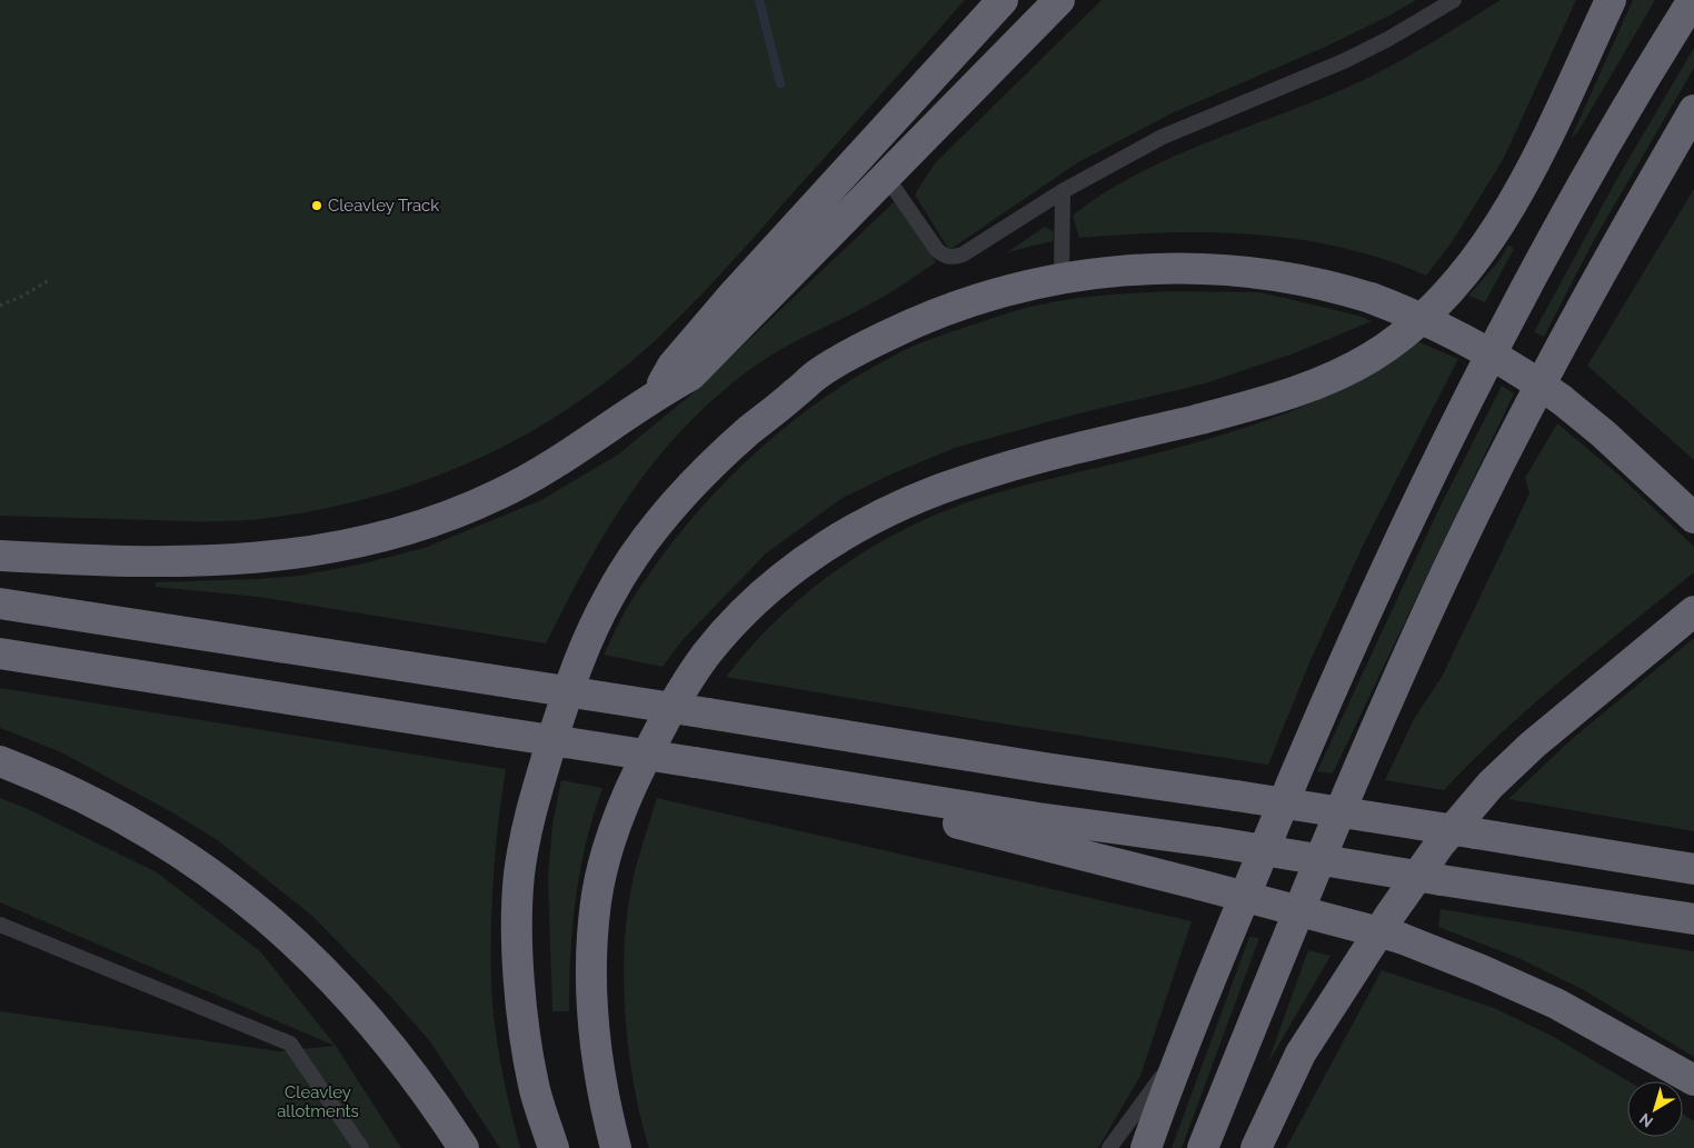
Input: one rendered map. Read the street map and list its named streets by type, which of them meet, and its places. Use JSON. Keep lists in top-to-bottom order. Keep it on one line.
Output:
{"parks":["Cleavley allotments"],"places":["Cleavley Track"],"north":"bottom left"}
